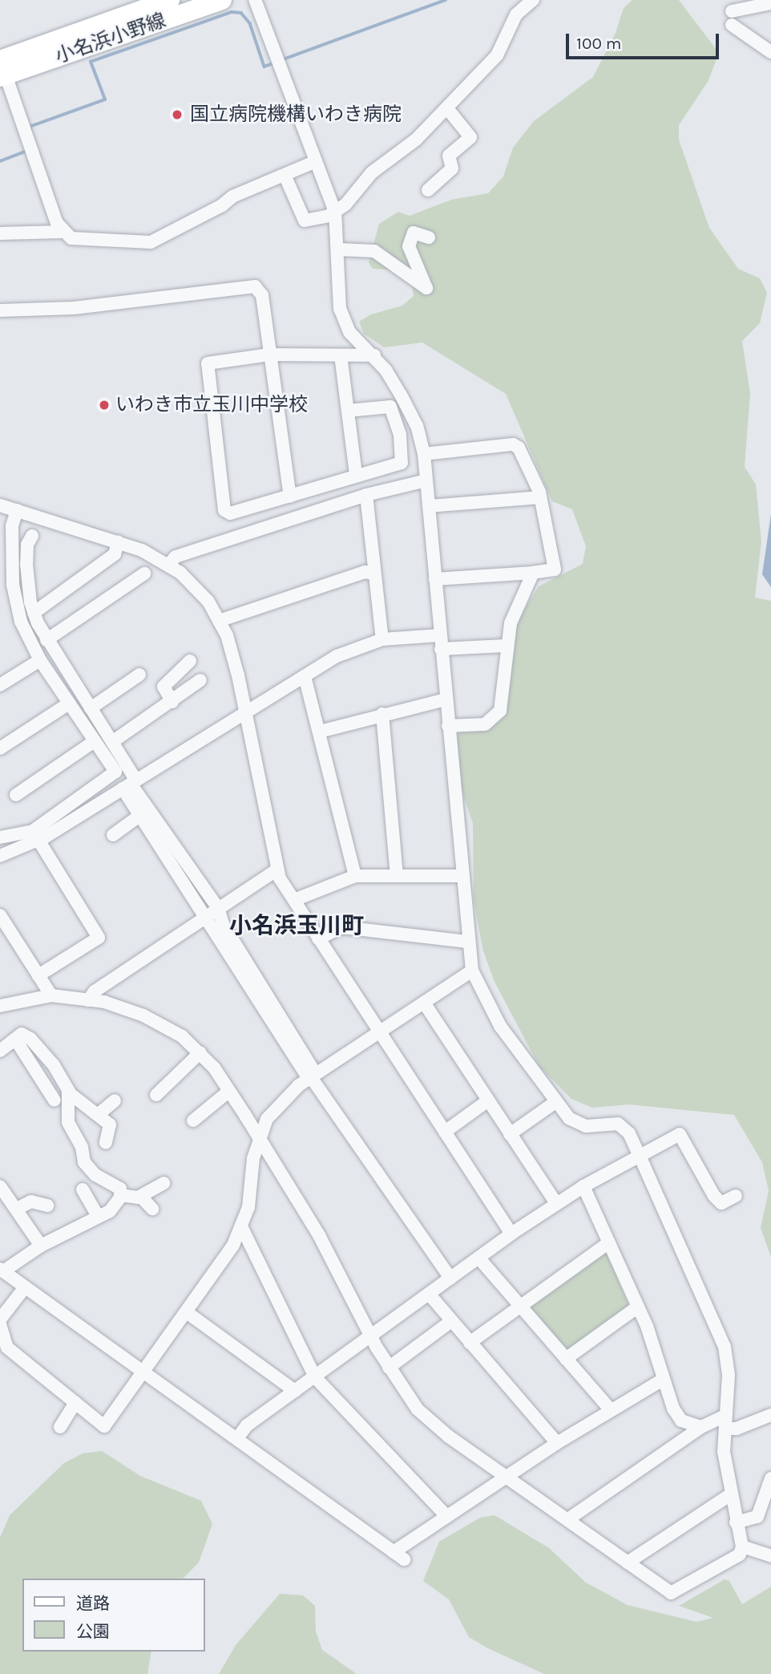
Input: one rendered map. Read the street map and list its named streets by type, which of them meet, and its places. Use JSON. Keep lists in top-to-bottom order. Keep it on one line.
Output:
{"streets":{"main road":["小名浜小野線"]},"districts":["小名浜玉川町"],"places":["国立病院機構いわき病院","いわき市立玉川中学校"],"legend":["道路","公園"],"scale_bar":"100 m"}
